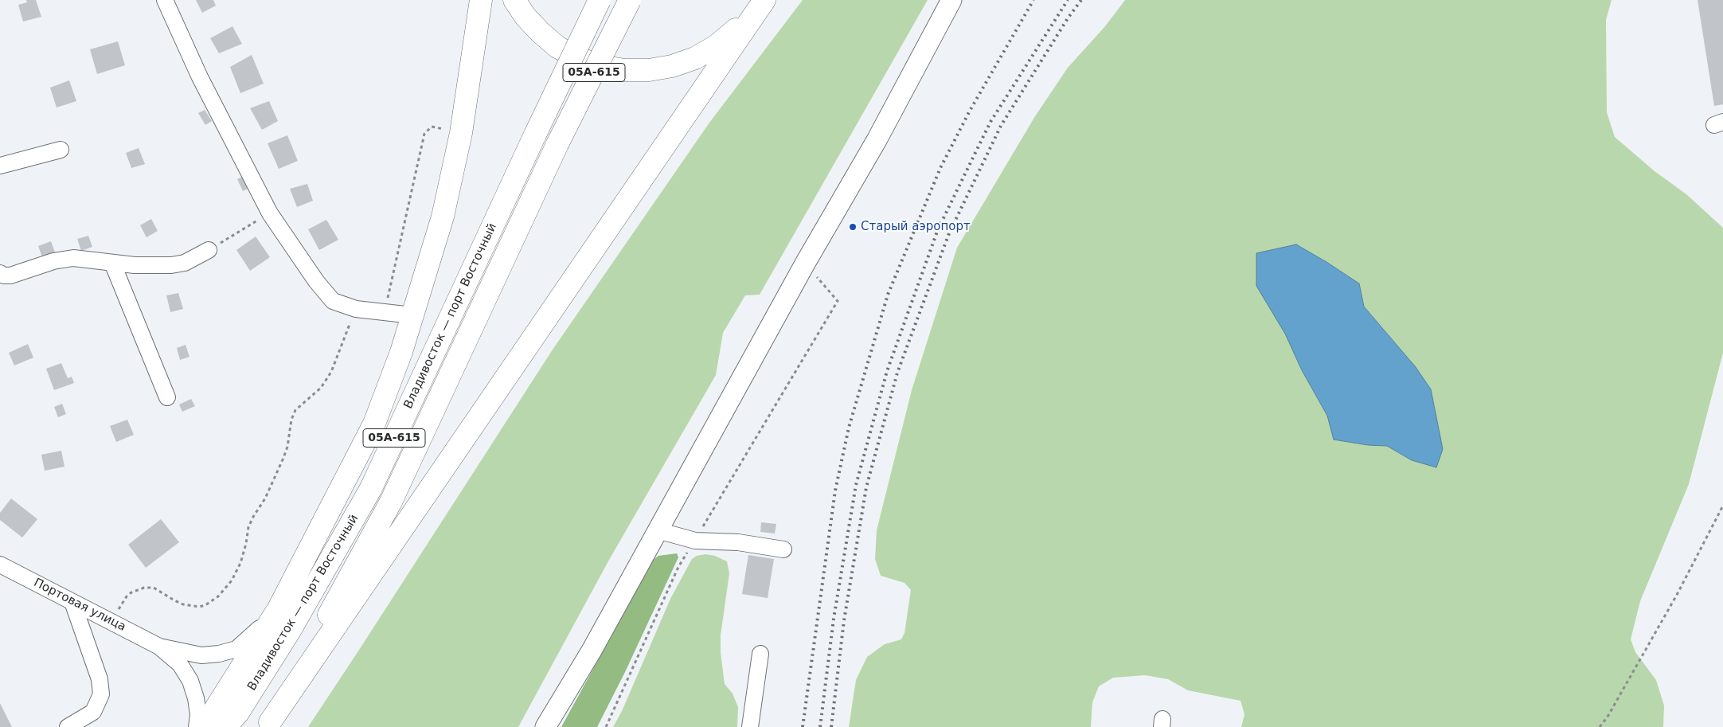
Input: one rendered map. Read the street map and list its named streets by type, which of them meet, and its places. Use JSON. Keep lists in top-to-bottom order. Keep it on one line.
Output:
{"streets":{"highway":["05А-615","Владивосток — порт Восточный"],"street":["Портовая улица"]},"places":["Старый аэропорт"]}
